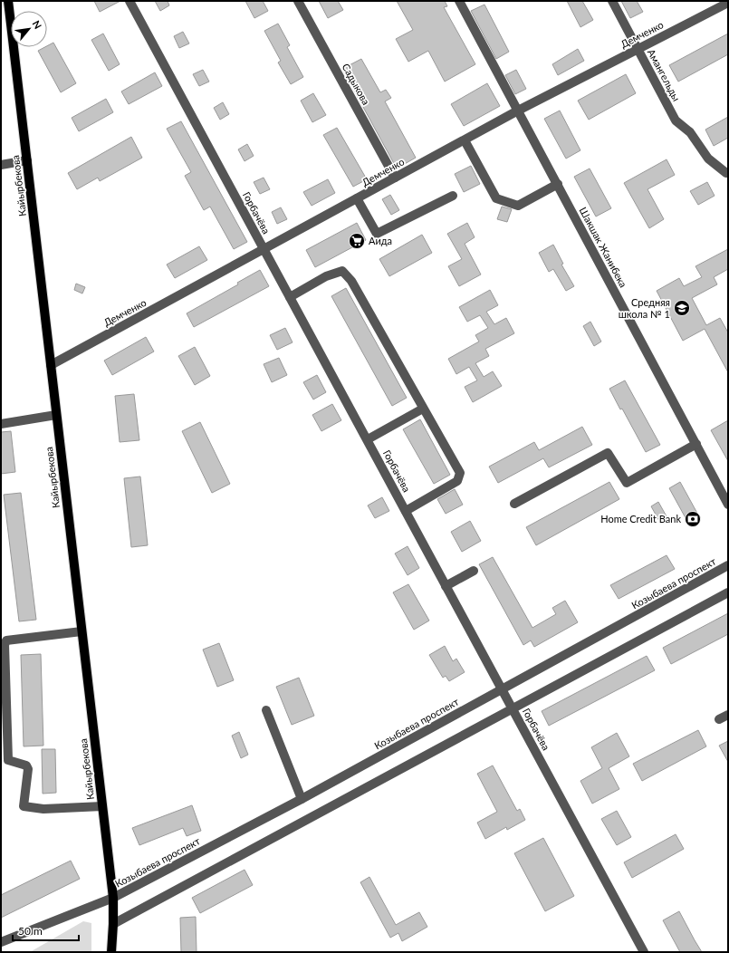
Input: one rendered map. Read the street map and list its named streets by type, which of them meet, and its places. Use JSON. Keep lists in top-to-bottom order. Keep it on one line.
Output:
{"streets":{"main road":["Кайырбекова"],"street":["Демченко","Амангельды","Садыкова","Горбачёва","Шакшак Жанибека","Козыбаева проспект"]},"crossings":[["Демченко","Амангельды"],["Демченко","Садыкова"],["Демченко","Кайырбекова"],["Демченко","Горбачёва"],["Демченко","Шакшак Жанибека"],["Кайырбекова","Козыбаева проспект"],["Горбачёва","Козыбаева проспект"]],"places":{"supermarket":["Аида"],"school or university":["Средняя школа № 1"],"bank":["Home Credit Bank"]},"scale_bar":"50 m","north":"top right"}
